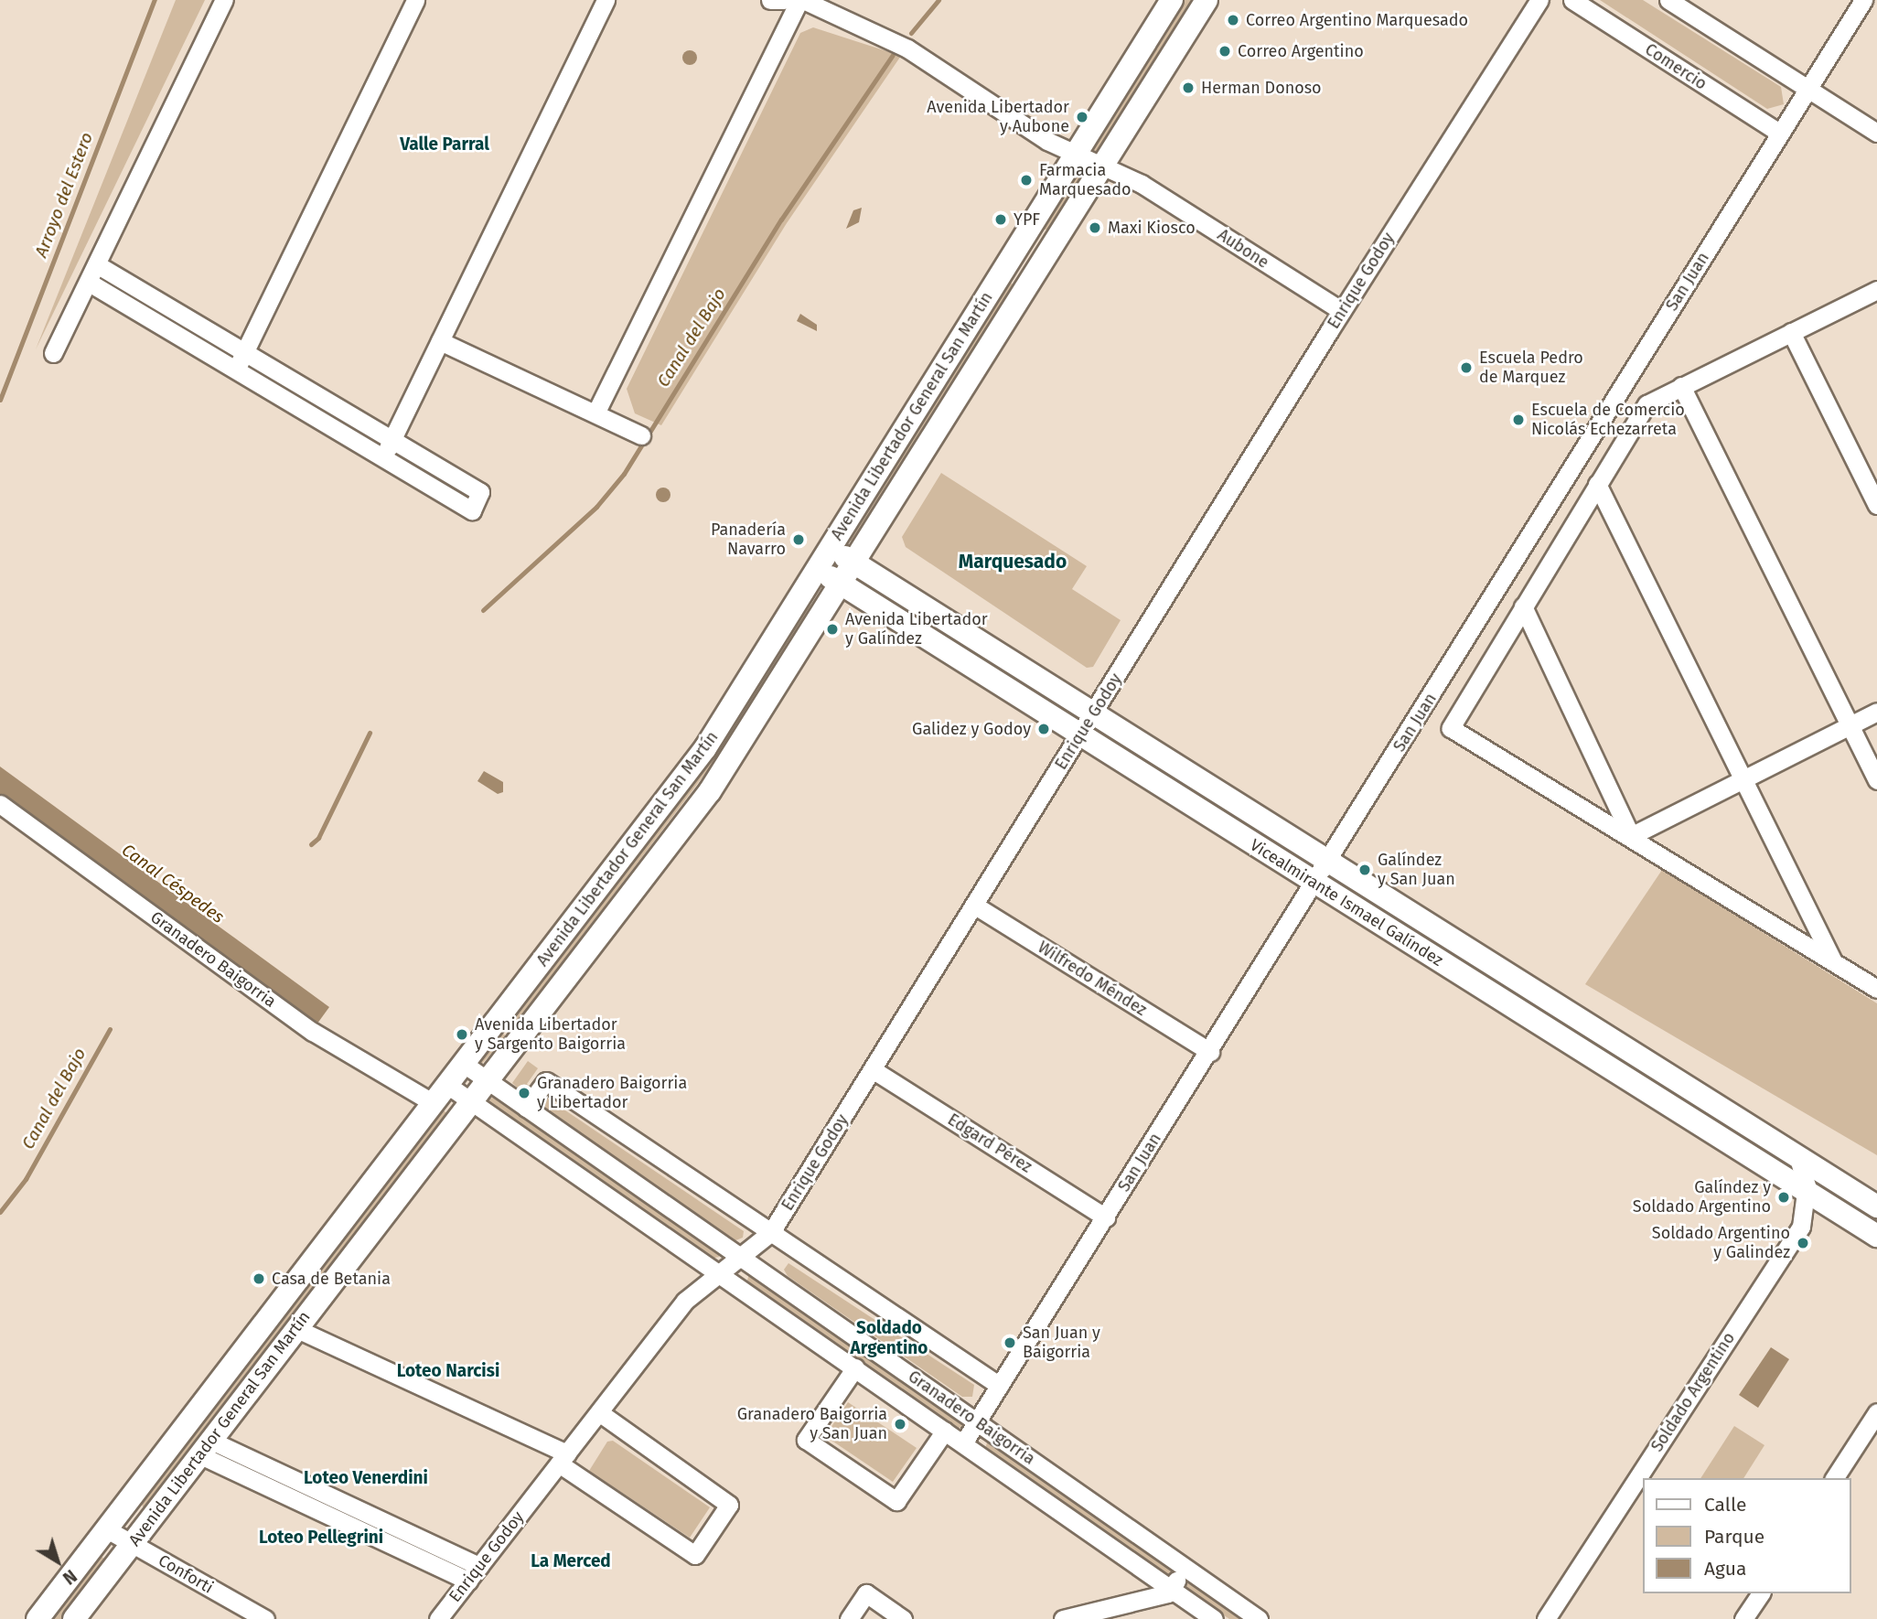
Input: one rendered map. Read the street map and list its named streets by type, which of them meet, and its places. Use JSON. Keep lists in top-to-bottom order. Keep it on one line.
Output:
{"streets":{"main road":["Avenida Libertador General San Martín","Vicealmirante Ismael Galíndez"],"street":["Comercio","Aubone","Enrique Godoy","San Juan","Granadero Baigorria","Wilfredo Méndez","Edgard Pérez","Soldado Argentino","Conforti"]},"crossings":[["Comercio","San Juan"],["Aubone","Enrique Godoy"],["Aubone","Avenida Libertador General San Martín"],["Enrique Godoy","Vicealmirante Ismael Galíndez"],["Enrique Godoy","Granadero Baigorria"],["Enrique Godoy","Wilfredo Méndez"],["Enrique Godoy","Edgard Pérez"],["San Juan","Vicealmirante Ismael Galíndez"],["San Juan","Granadero Baigorria"],["San Juan","Wilfredo Méndez"],["San Juan","Edgard Pérez"],["Avenida Libertador General San Martín","Vicealmirante Ismael Galíndez"],["Avenida Libertador General San Martín","Granadero Baigorria"],["Avenida Libertador General San Martín","Conforti"],["Vicealmirante Ismael Galíndez","Soldado Argentino"]],"districts":["Valle Parral","Marquesado","Soldado Argentino","Loteo Narcisi","Loteo Venerdini","Loteo Pellegrini","La Merced"],"water":["Arroyo del Estero","Canal del Bajo","Canal Céspedes"],"places":["Correo Argentino Marquesado","Correo Argentino","Herman Donoso","Avenida Libertador y Aubone","Farmacia Marquesado","YPF","Maxi Kiosco","Escuela Pedro de Marquez","Escuela de Comercio Nicolás Echezarreta","Panadería Navarro","Avenida Libertador y Galíndez","Galidez y Godoy","Galíndez y San Juan","Avenida Libertador y Sargento Baigorria","Granadero Baigorria y Libertador","Galíndez y Soldado Argentino","Soldado Argentino y Galindez","Casa de Betania","San Juan y Baigorria","Granadero Baigorria y San Juan"],"legend":["Calle","Parque","Agua"],"north":"bottom right"}
